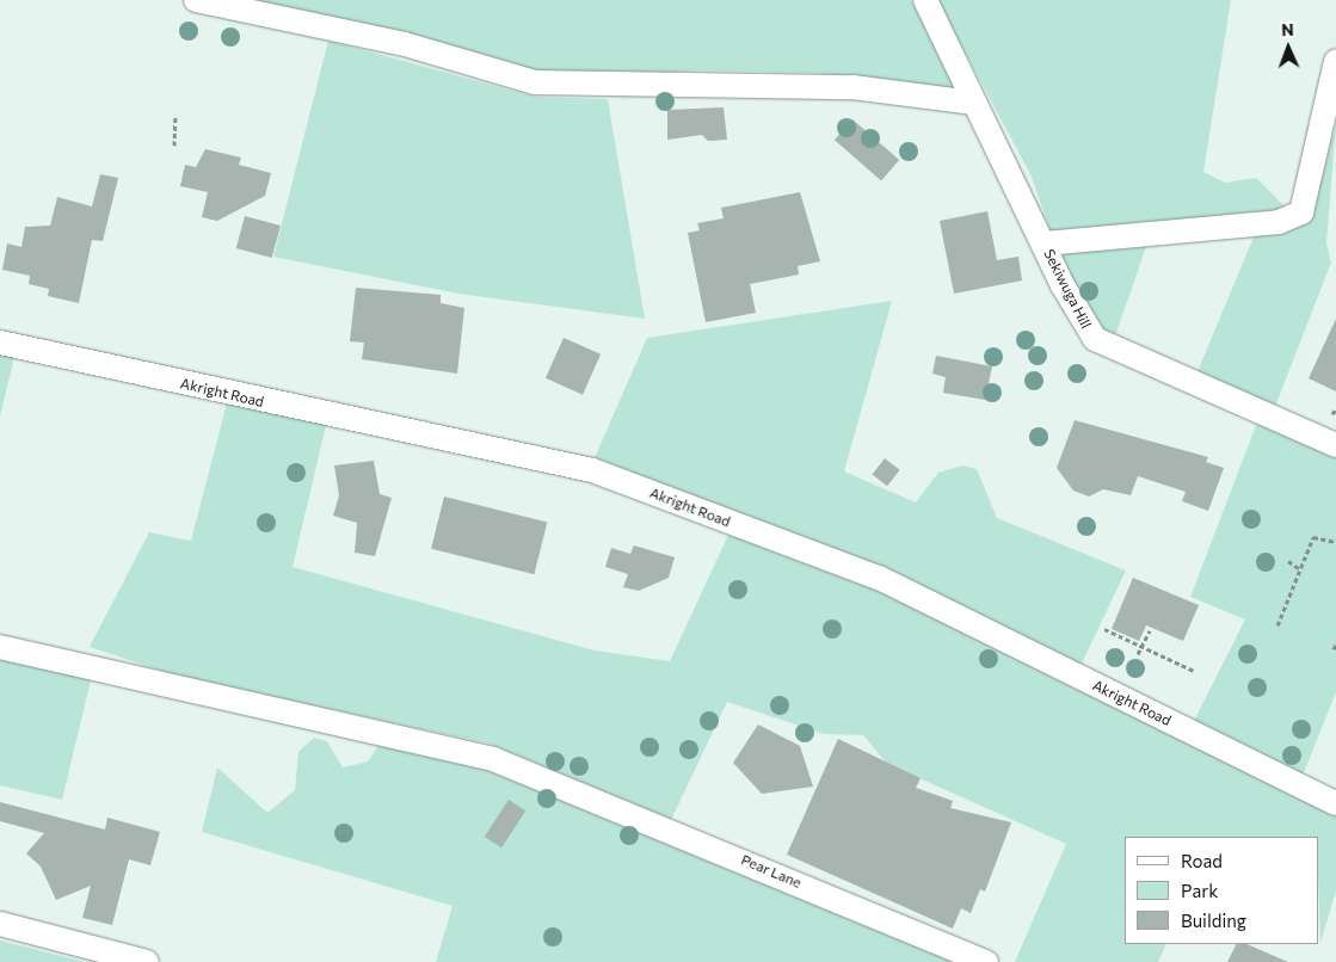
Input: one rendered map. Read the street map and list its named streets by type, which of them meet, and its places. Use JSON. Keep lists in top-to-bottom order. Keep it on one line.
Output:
{"streets":{"street":["Sekiwuga Hill","Akright Road","Pear Lane"]},"legend":["Road","Park","Building"],"north":"top"}
